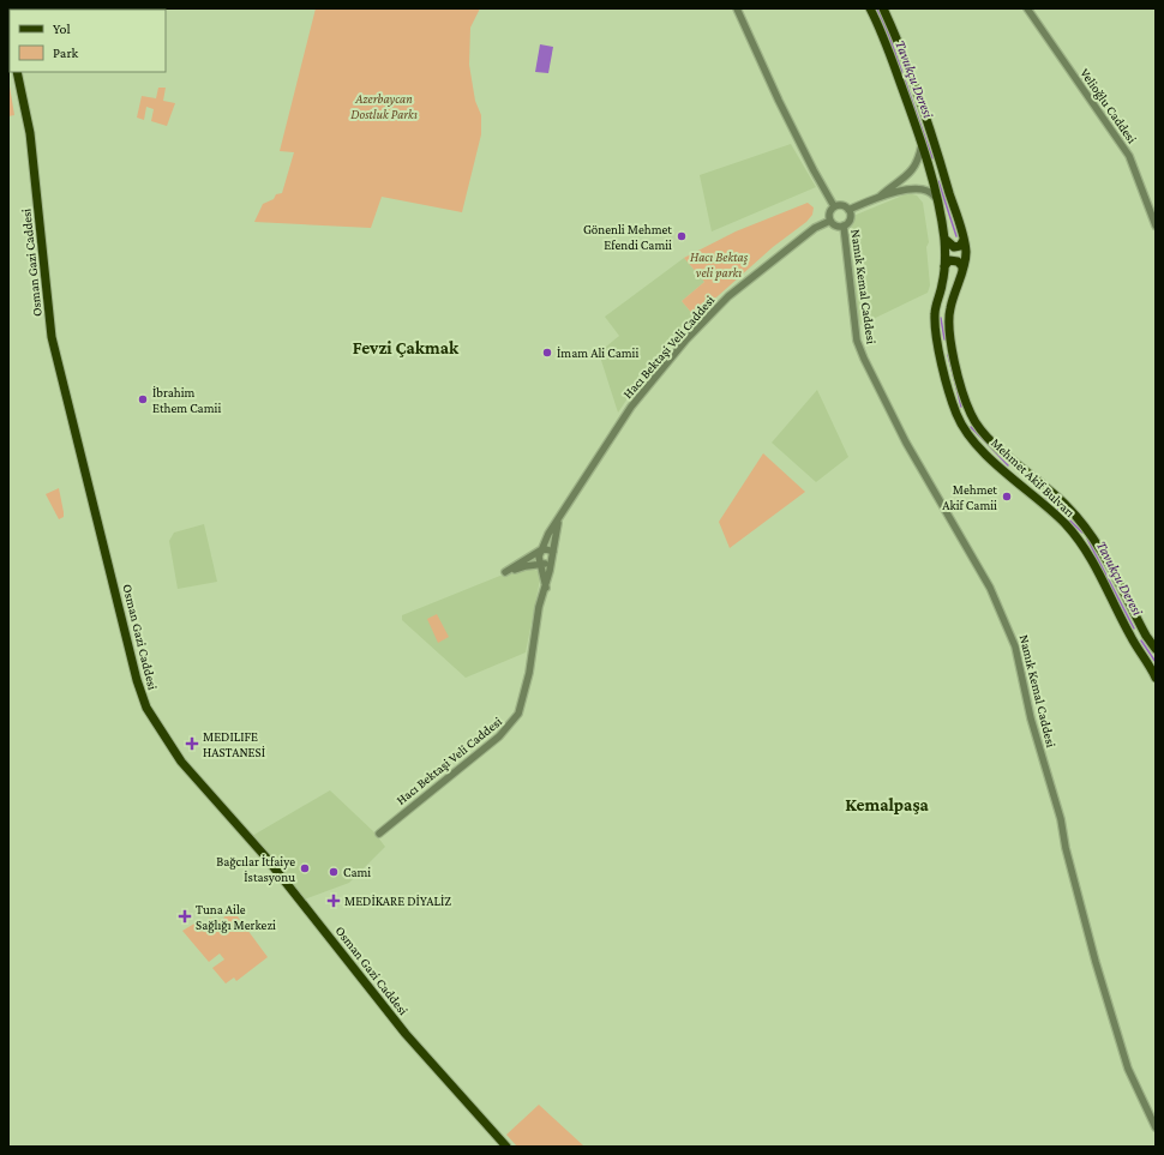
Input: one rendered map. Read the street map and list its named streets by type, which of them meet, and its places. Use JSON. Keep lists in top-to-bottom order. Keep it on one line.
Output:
{"streets":{"main road":["Osman Gazi Caddesi","Mehmet Akif Bulvarı"],"street":["Velioğlu Caddesi","Namık Kemal Caddesi","Hacı Bektaşi Veli Caddesi"]},"crossings":[["Namık Kemal Caddesi","Hacı Bektaşi Veli Caddesi"]],"districts":["Fevzi Çakmak","Kemalpaşa"],"water":["Tavukçu Deresi"],"parks":["Azerbaycan Dostluk Parkı","Hacı Bektaş veli parkı"],"places":{"other":["Gönenli Mehmet Efendi Camii","İmam Ali Camii","İbrahim Ethem Camii","Mehmet Akif Camii","Bağcılar İtfaiye İstasyonu","Cami"],"health":["MEDILIFE HASTANESİ","MEDİKARE DİYALİZ","Tuna Aile Sağlığı Merkezi"]},"legend":["Yol","Park"]}
